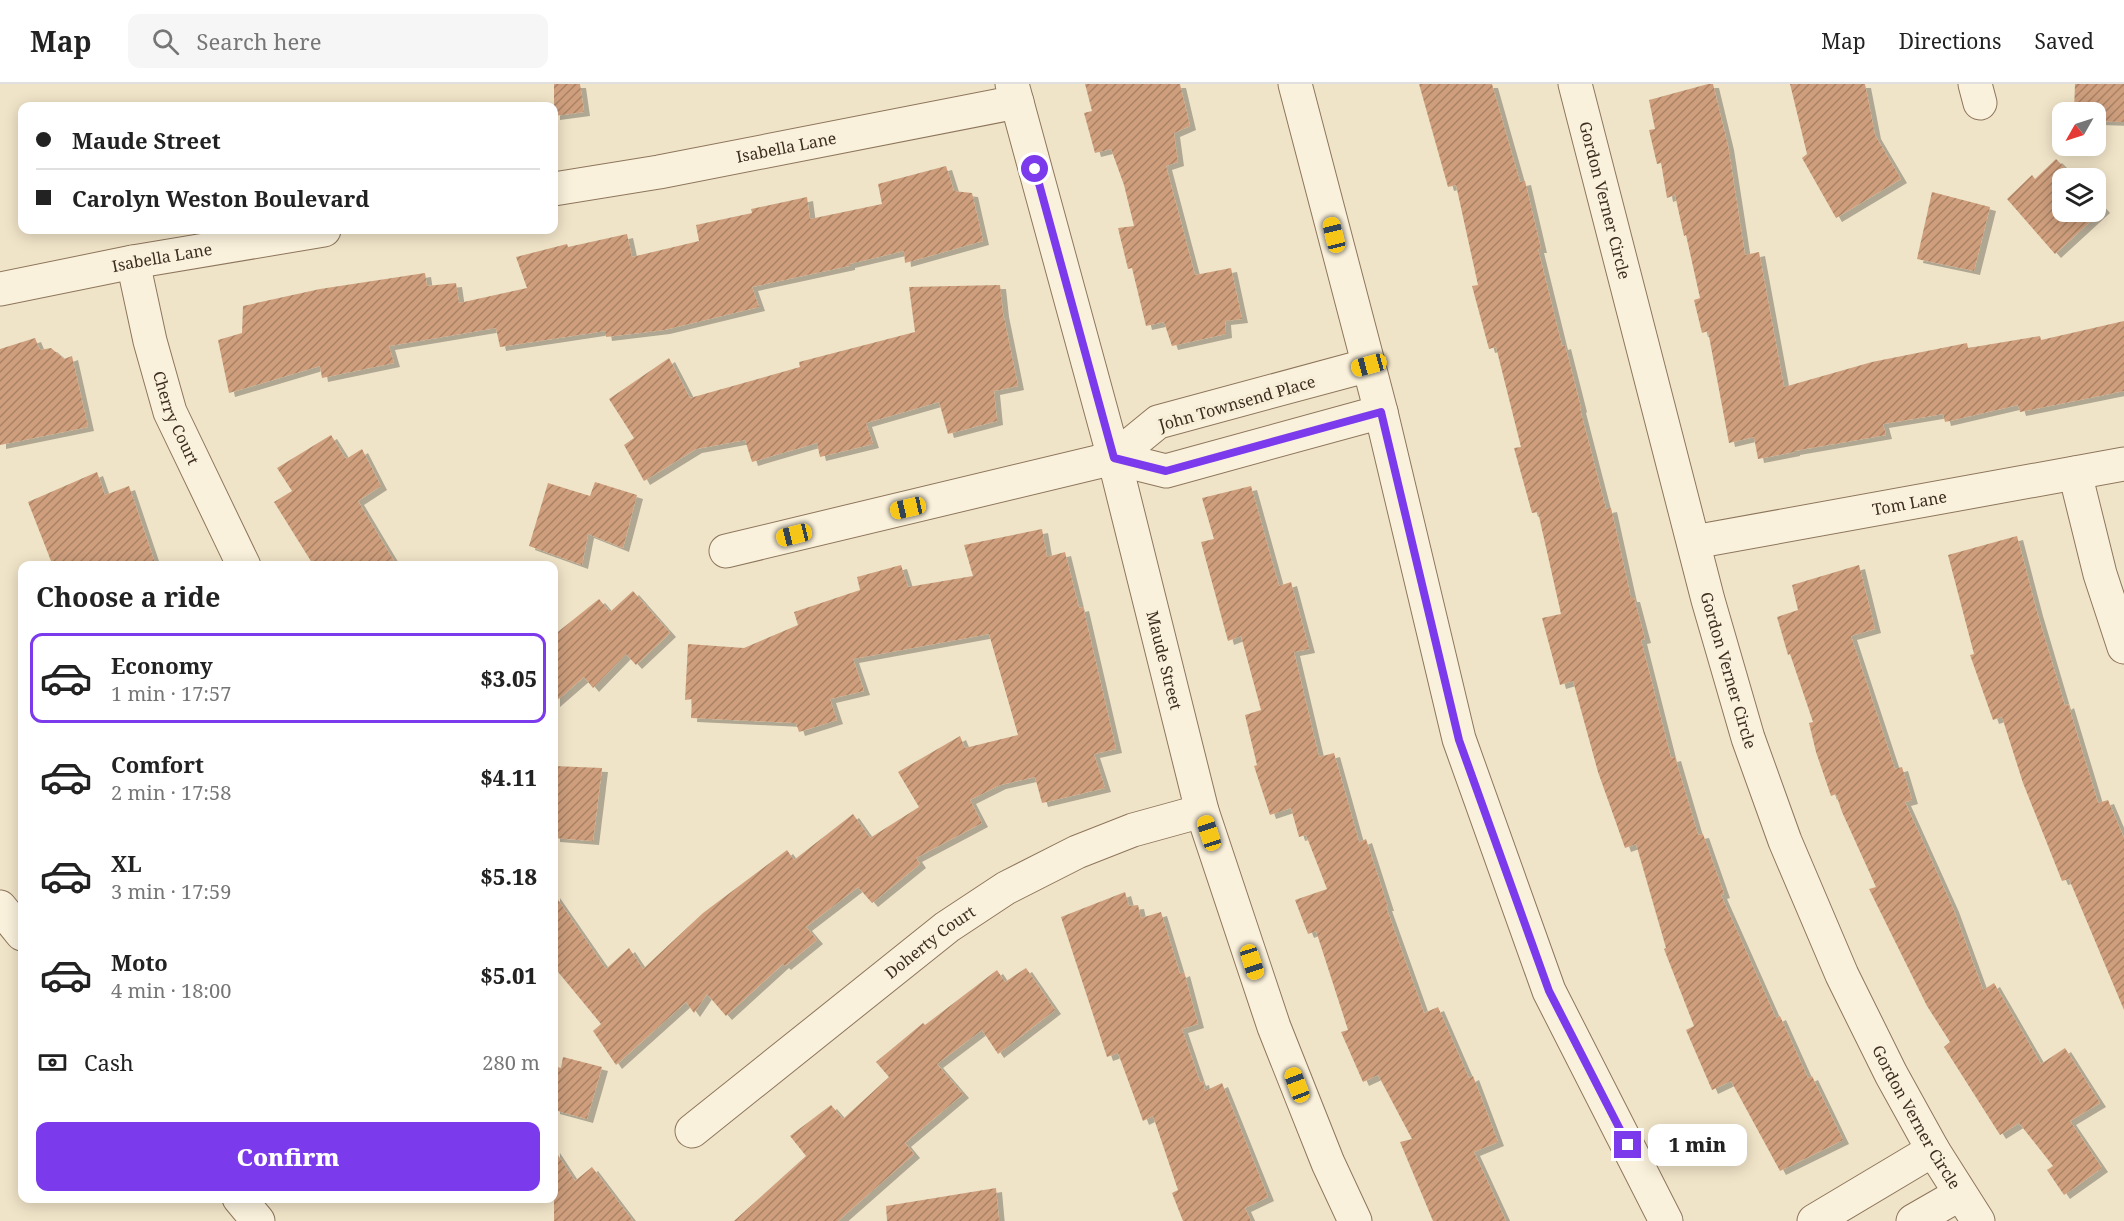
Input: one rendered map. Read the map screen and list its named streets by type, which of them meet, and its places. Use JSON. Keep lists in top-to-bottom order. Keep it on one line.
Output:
{"streets":{"street":["Isabella Lane","Gordon Verner Circle","John Townsend Place","Cherry Court","Tom Lane","Maude Street","Doherty Court"]},"crossings":[["Isabella Lane","Cherry Court"],["Isabella Lane","Maude Street"],["Gordon Verner Circle","Tom Lane"],["John Townsend Place","Maude Street"],["Maude Street","Doherty Court"]],"north":"bottom left","page":{"header":"Map","search":"Search here","nav":["Map","Directions","Saved"],"banner":["Maude Street","Carolyn Weston Boulevard"],"heading":"Choose a ride","list":[{"name":"Economy","note":"1 min · 17:57","value":"$3.05"},{"name":"Comfort","note":"2 min · 17:58","value":"$4.11"},{"name":"XL","note":"3 min · 17:59","value":"$5.18"},{"name":"Moto","note":"4 min · 18:00","value":"$5.01"}],"pay":["Cash","280 m"],"buttons":"Confirm","bubble":"1 min"}}
